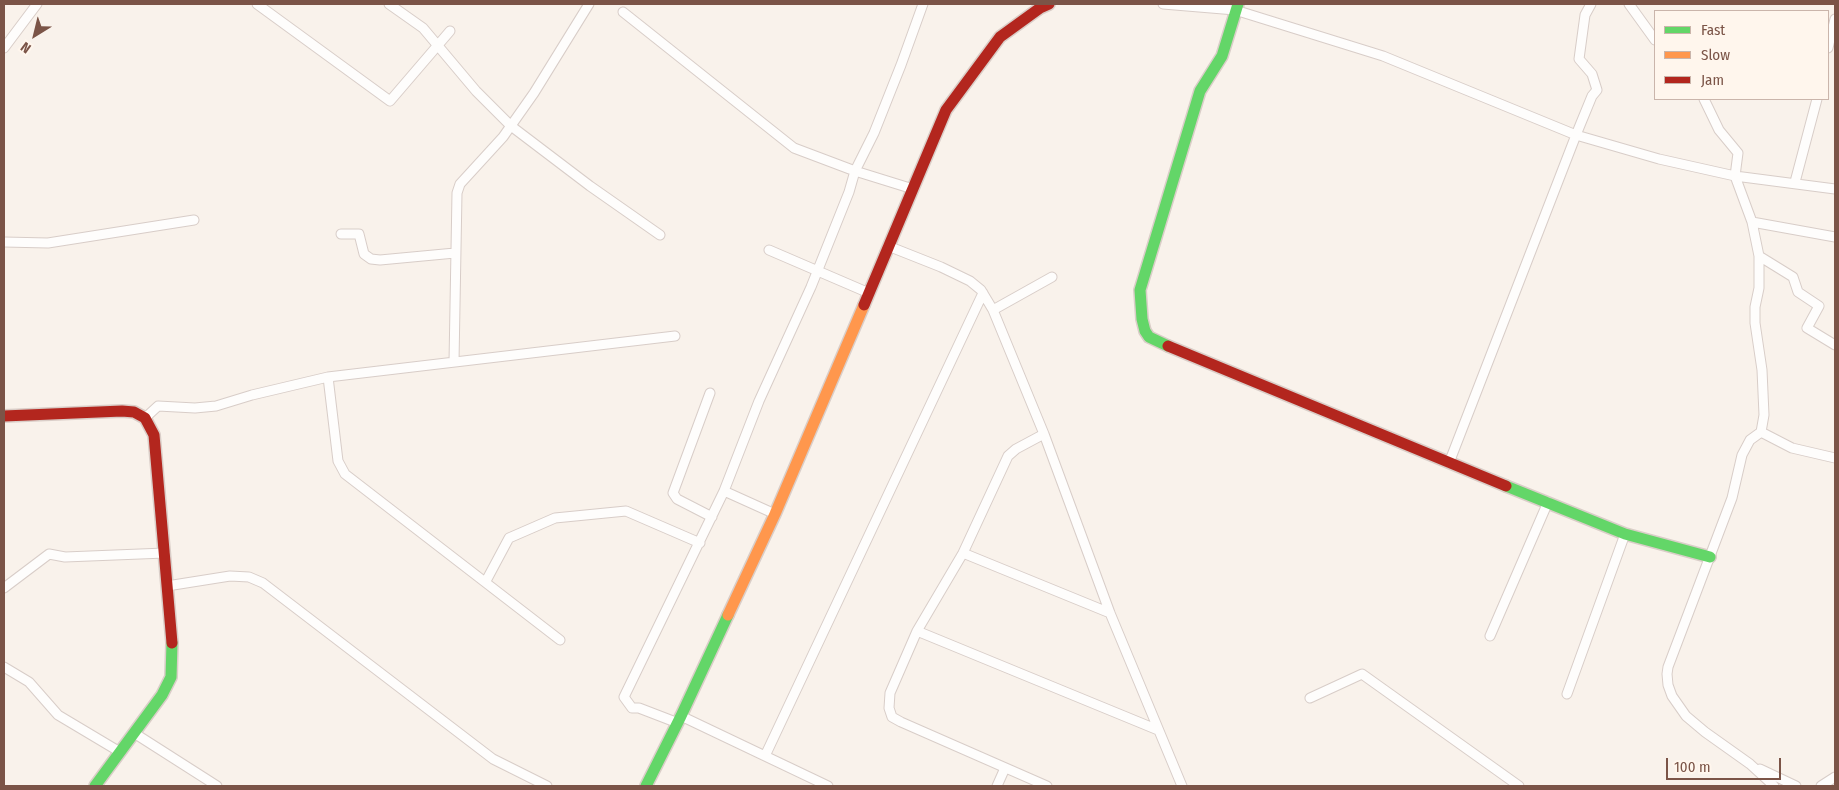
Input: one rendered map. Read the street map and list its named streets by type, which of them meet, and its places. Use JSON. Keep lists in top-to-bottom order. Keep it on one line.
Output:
{"legend":["Fast","Slow","Jam"],"scale_bar":"100 m","north":"bottom left"}
